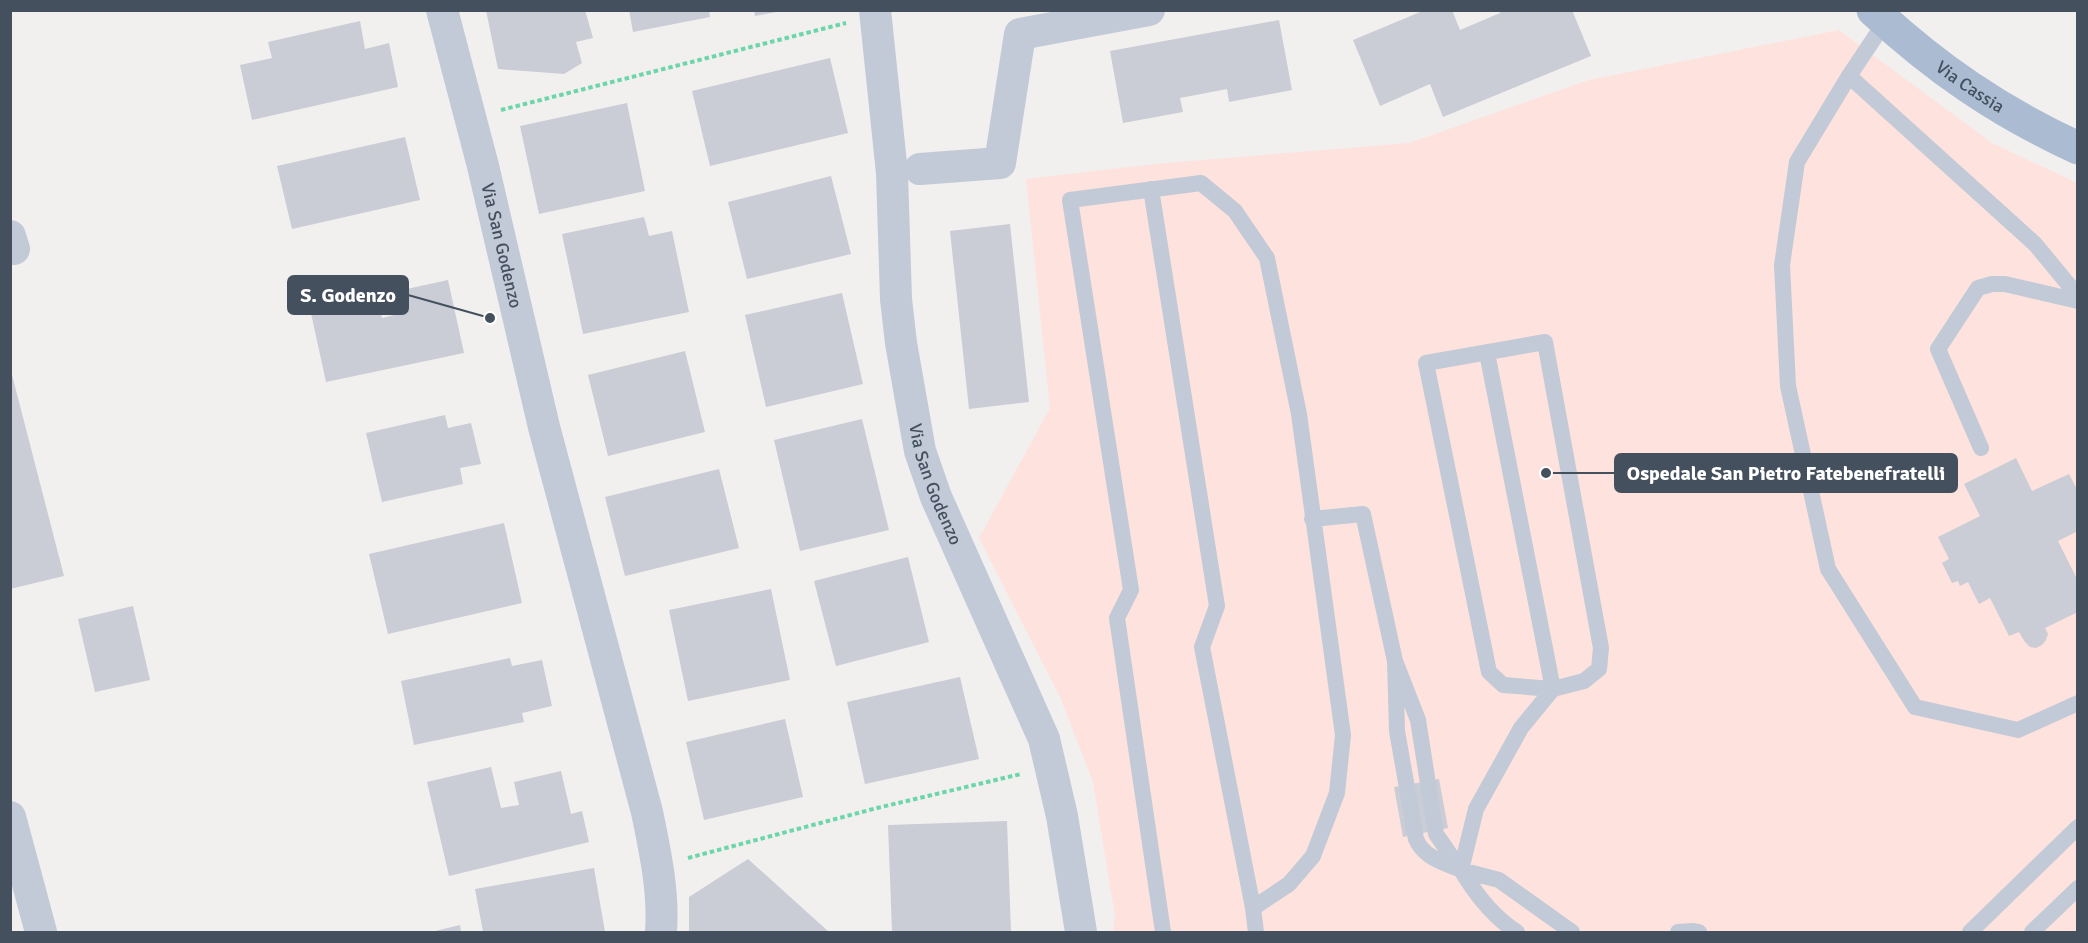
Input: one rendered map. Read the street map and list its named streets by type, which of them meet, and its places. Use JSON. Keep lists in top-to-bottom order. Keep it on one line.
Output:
{"streets":{"main road":["Via Cassia"],"street":["Via San Godenzo"]},"places":["S. Godenzo","Ospedale San Pietro Fatebenefratelli"]}
